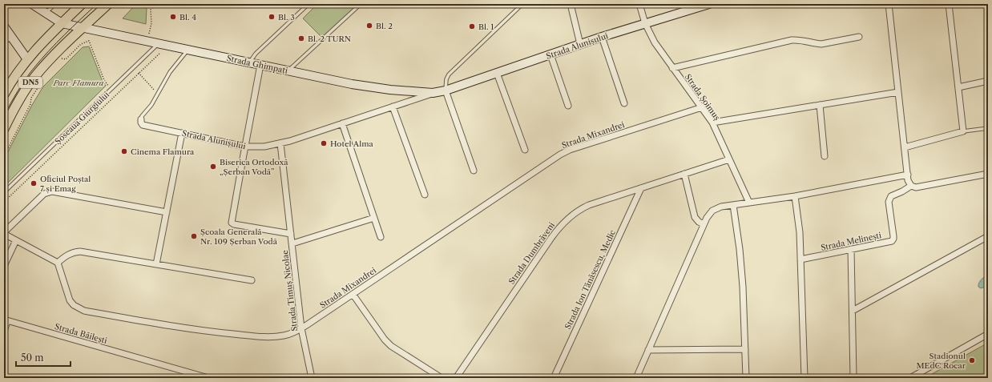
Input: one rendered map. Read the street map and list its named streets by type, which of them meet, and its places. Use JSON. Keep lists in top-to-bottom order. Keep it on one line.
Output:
{"streets":{"main road":["DN5"],"street":["Strada Alunișului","Strada Ghimpați","Strada Șoimuș","Strada Mixandrei","Strada Melinești","Strada Dumbrăveni","Strada Ion Tănăsescu, Medic","Strada Timuș Nicolae","Strada Băilești"],"lane":["Șoseaua Giurgiului"]},"crossings":[["Strada Alunișului","Strada Ghimpați"],["Strada Alunișului","Strada Șoimuș"],["Strada Alunișului","Strada Timuș Nicolae"],["Strada Ghimpați","DN5"],["Strada Ghimpați","Șoseaua Giurgiului"],["Strada Șoimuș","Strada Mixandrei"],["Strada Șoimuș","Strada Dumbrăveni"],["Strada Mixandrei","Strada Timuș Nicolae"],["Strada Dumbrăveni","Strada Ion Tănăsescu, Medic"]],"parks":["Parc Flamura"],"places":["Bl. 4","Bl. 3","Bl. 2","Bl. 1","Bl. 2 TURN","Hotel Alma","Cinema Flamura","Biserica Ortodoxă „Șerban Vodă”","Oficiul Poștal 7 și Emag","Școala Generală Nr. 109 Șerban Vodă","Stadionul MEdC Rocar"],"scale_bar":"50 m"}
